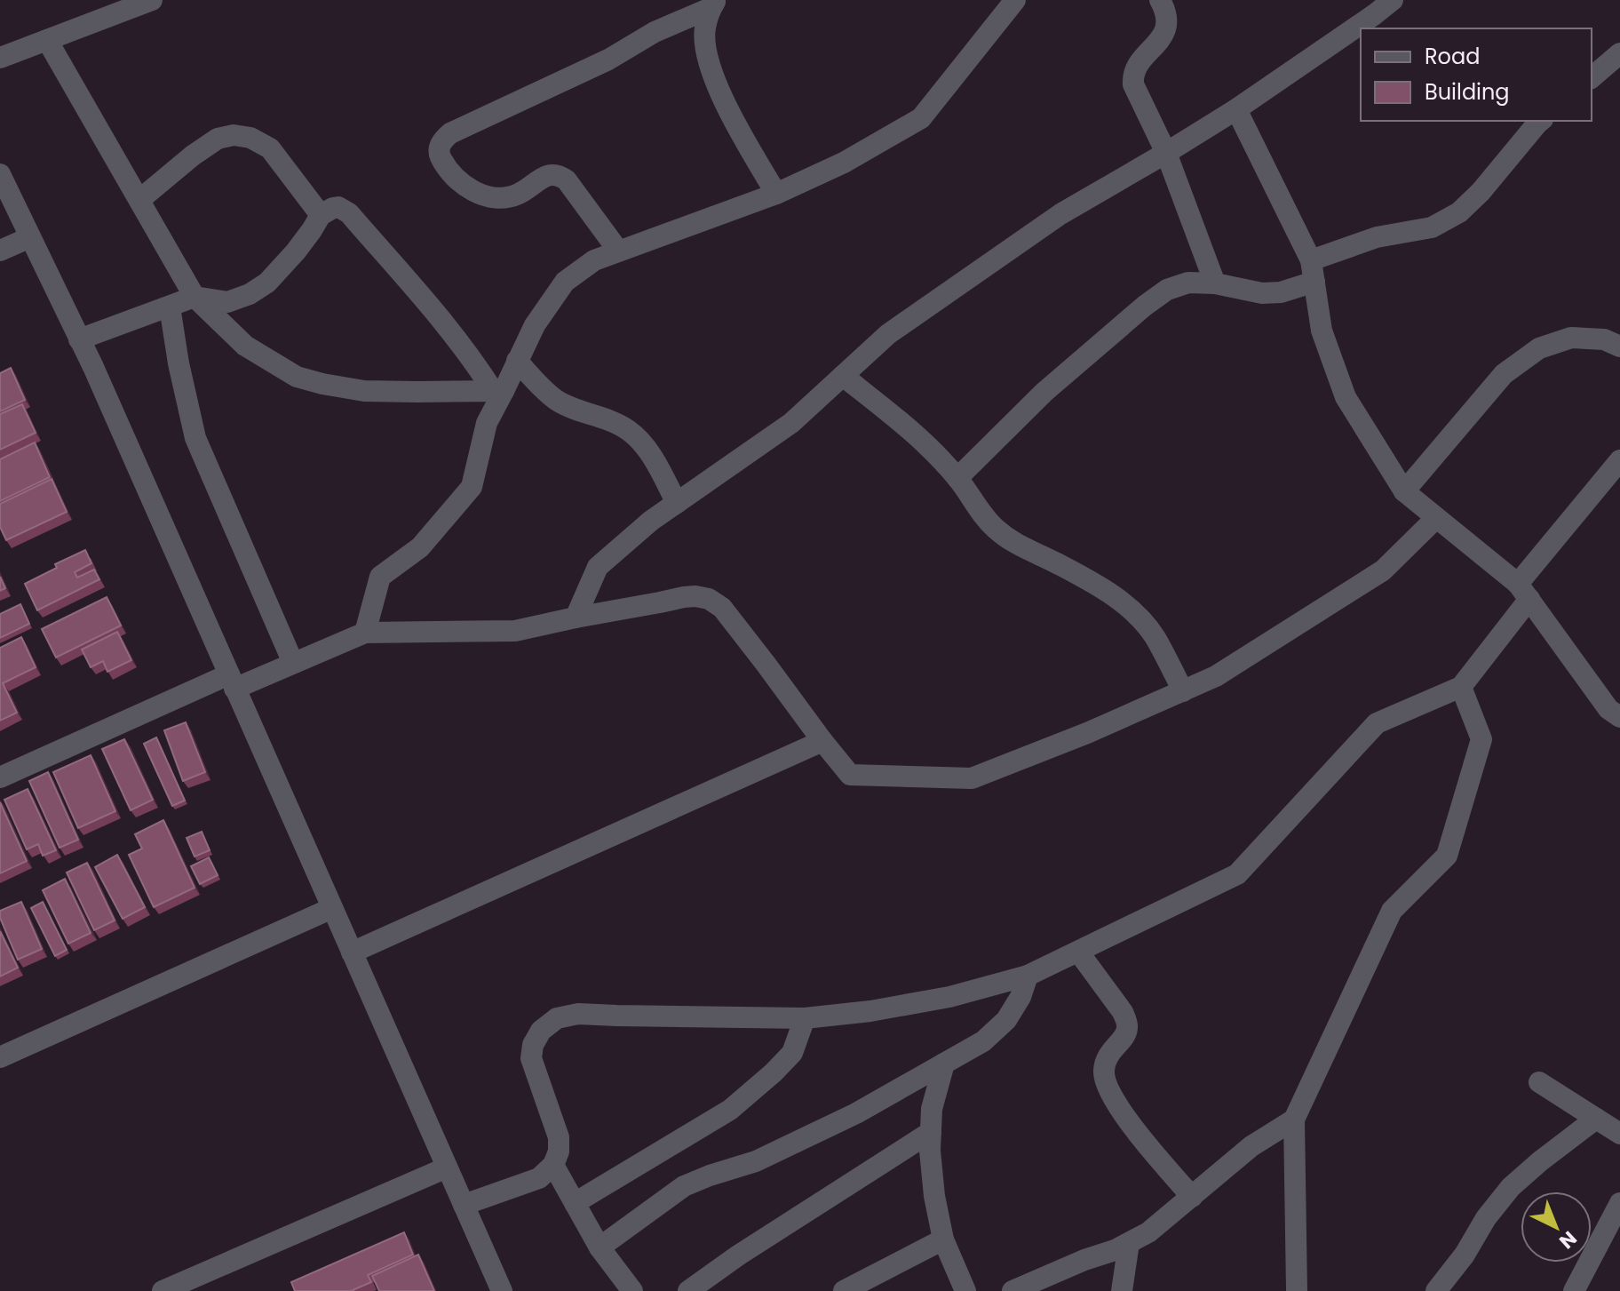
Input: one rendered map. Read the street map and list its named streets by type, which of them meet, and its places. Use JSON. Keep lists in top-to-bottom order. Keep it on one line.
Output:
{"legend":["Road","Building"],"north":"bottom right"}
